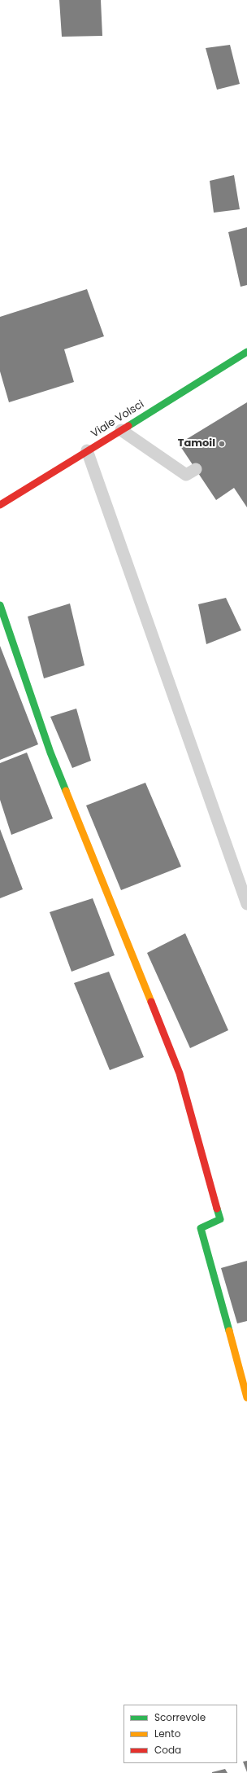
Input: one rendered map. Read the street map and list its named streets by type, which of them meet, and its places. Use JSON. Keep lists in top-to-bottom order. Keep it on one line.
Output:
{"streets":{"street":["Viale Volsci"]},"places":["Tamoil"],"legend":["Scorrevole","Lento","Coda"]}
